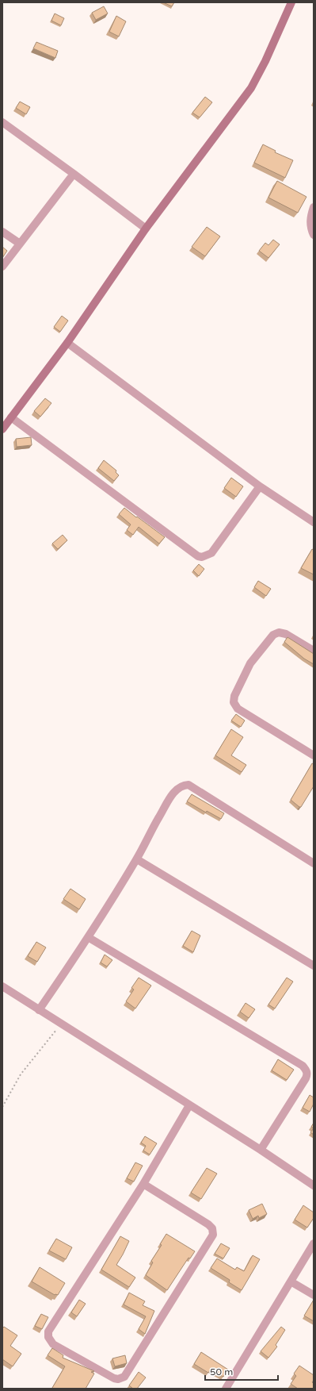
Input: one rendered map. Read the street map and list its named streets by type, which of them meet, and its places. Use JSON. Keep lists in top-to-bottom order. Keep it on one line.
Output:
{"scale_bar":"50 m"}
